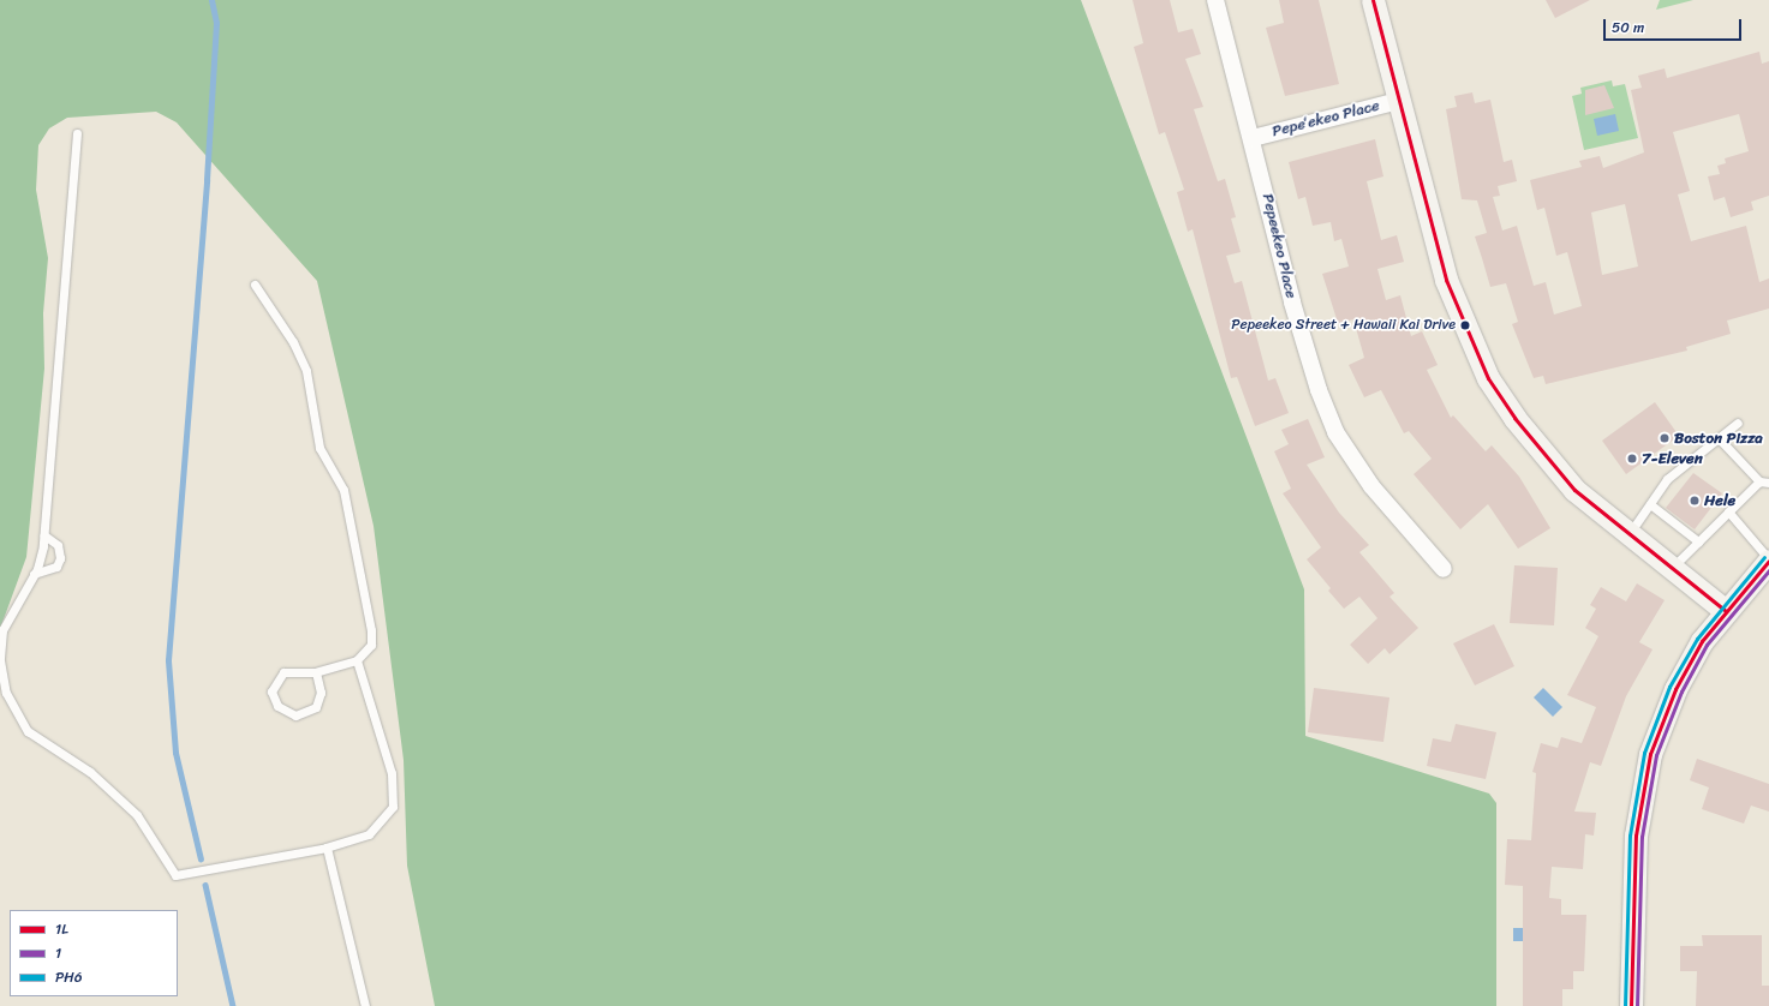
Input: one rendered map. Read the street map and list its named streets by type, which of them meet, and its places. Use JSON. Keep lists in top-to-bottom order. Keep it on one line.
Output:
{"streets":{"street":["Pepeʻekeo Place","Pepeekeo Place"]},"crossings":[["Pepeʻekeo Place","Pepeekeo Place"]],"places":["Pepeekeo Street + Hawaii Kai Drive","Boston Pizza","7-Eleven","Hele"],"lines":["transit line 1L","transit line PH6","transit line 1"],"legend":["1L","1","PH6"],"scale_bar":"50 m"}
